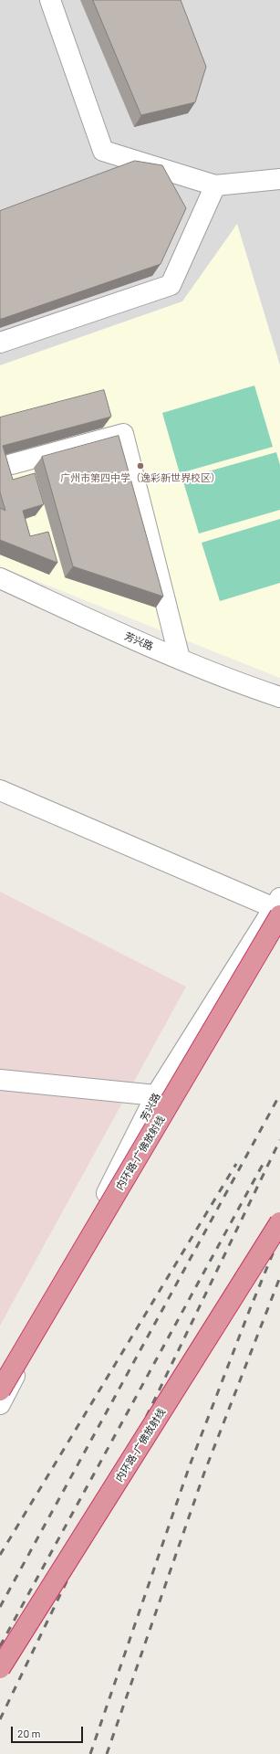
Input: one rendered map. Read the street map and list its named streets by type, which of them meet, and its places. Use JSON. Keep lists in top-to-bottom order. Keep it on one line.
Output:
{"streets":{"highway":["内环路-广佛放射线"],"street":["芳兴路"]},"crossings":[["芳兴路","内环路-广佛放射线"]],"places":["广州市第四中学（逸彩新世界校区）"],"scale_bar":"20 m"}
